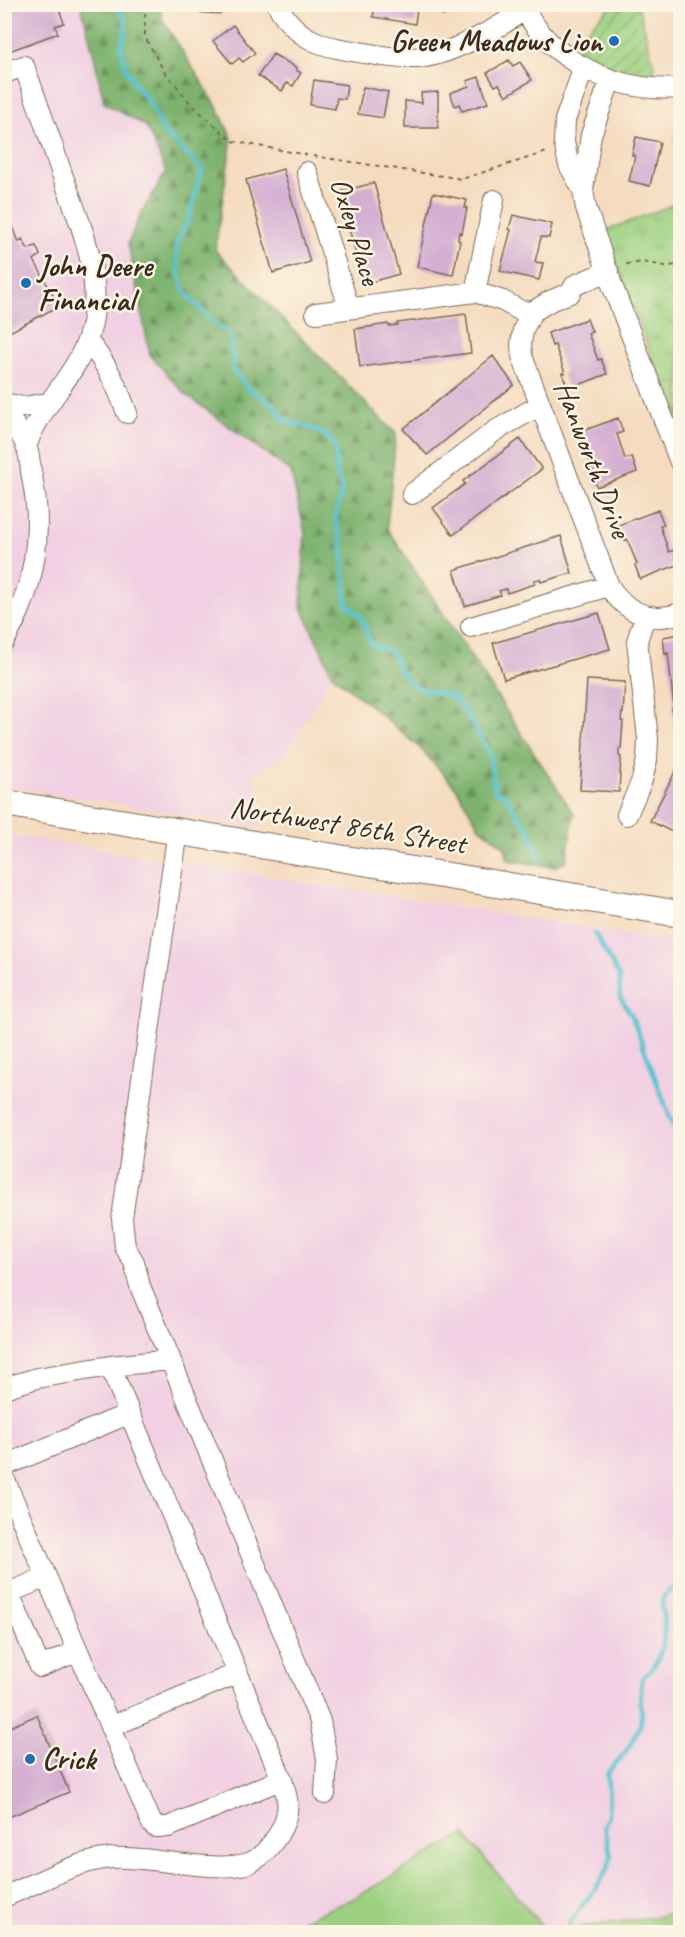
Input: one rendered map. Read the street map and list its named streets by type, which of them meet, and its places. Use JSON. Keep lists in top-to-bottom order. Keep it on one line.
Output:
{"streets":{"main road":["Northwest 86th Street"],"street":["Oxley Place","Hanworth Drive"]},"places":["Green Meadows Lion","John Deere Financial","Crick"]}
